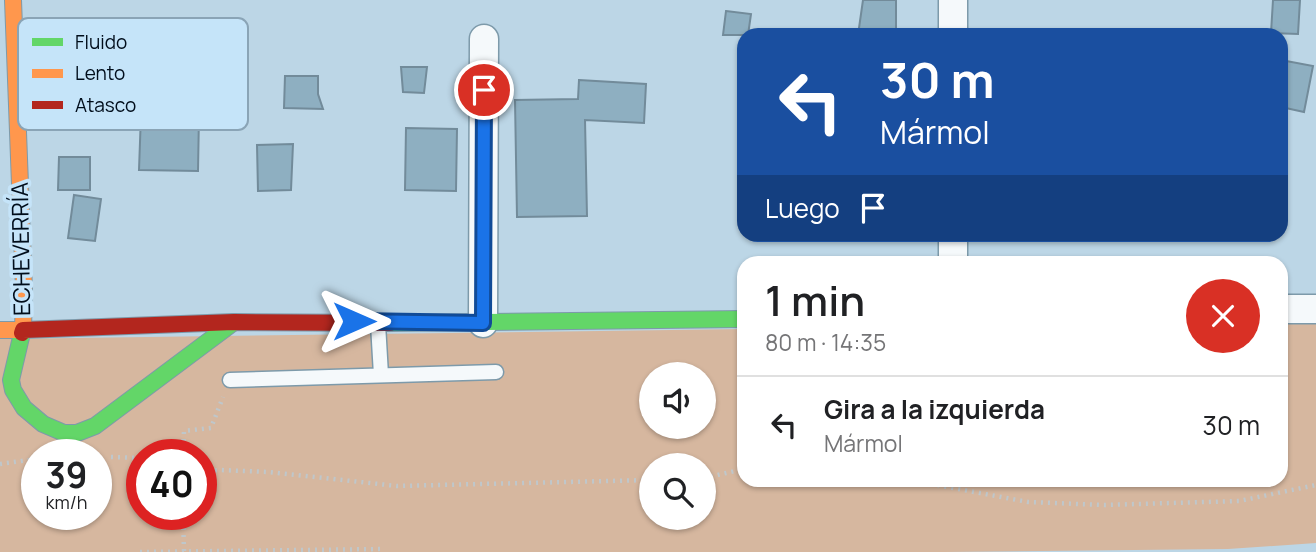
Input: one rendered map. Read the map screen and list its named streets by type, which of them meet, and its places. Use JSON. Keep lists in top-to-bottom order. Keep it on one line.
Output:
{"streets":{"street":["ECHEVERRÍA"]},"legend":["Fluido","Lento","Atasco"],"page":{"turn":["30 m","Mármol"],"then":"Luego","heading":["1 min","80 m · 14:35"],"list":[{"name":"Gira a la izquierda","note":"Mármol","value":"30 m"}],"speed":"39 km/h","limit":"40"}}
